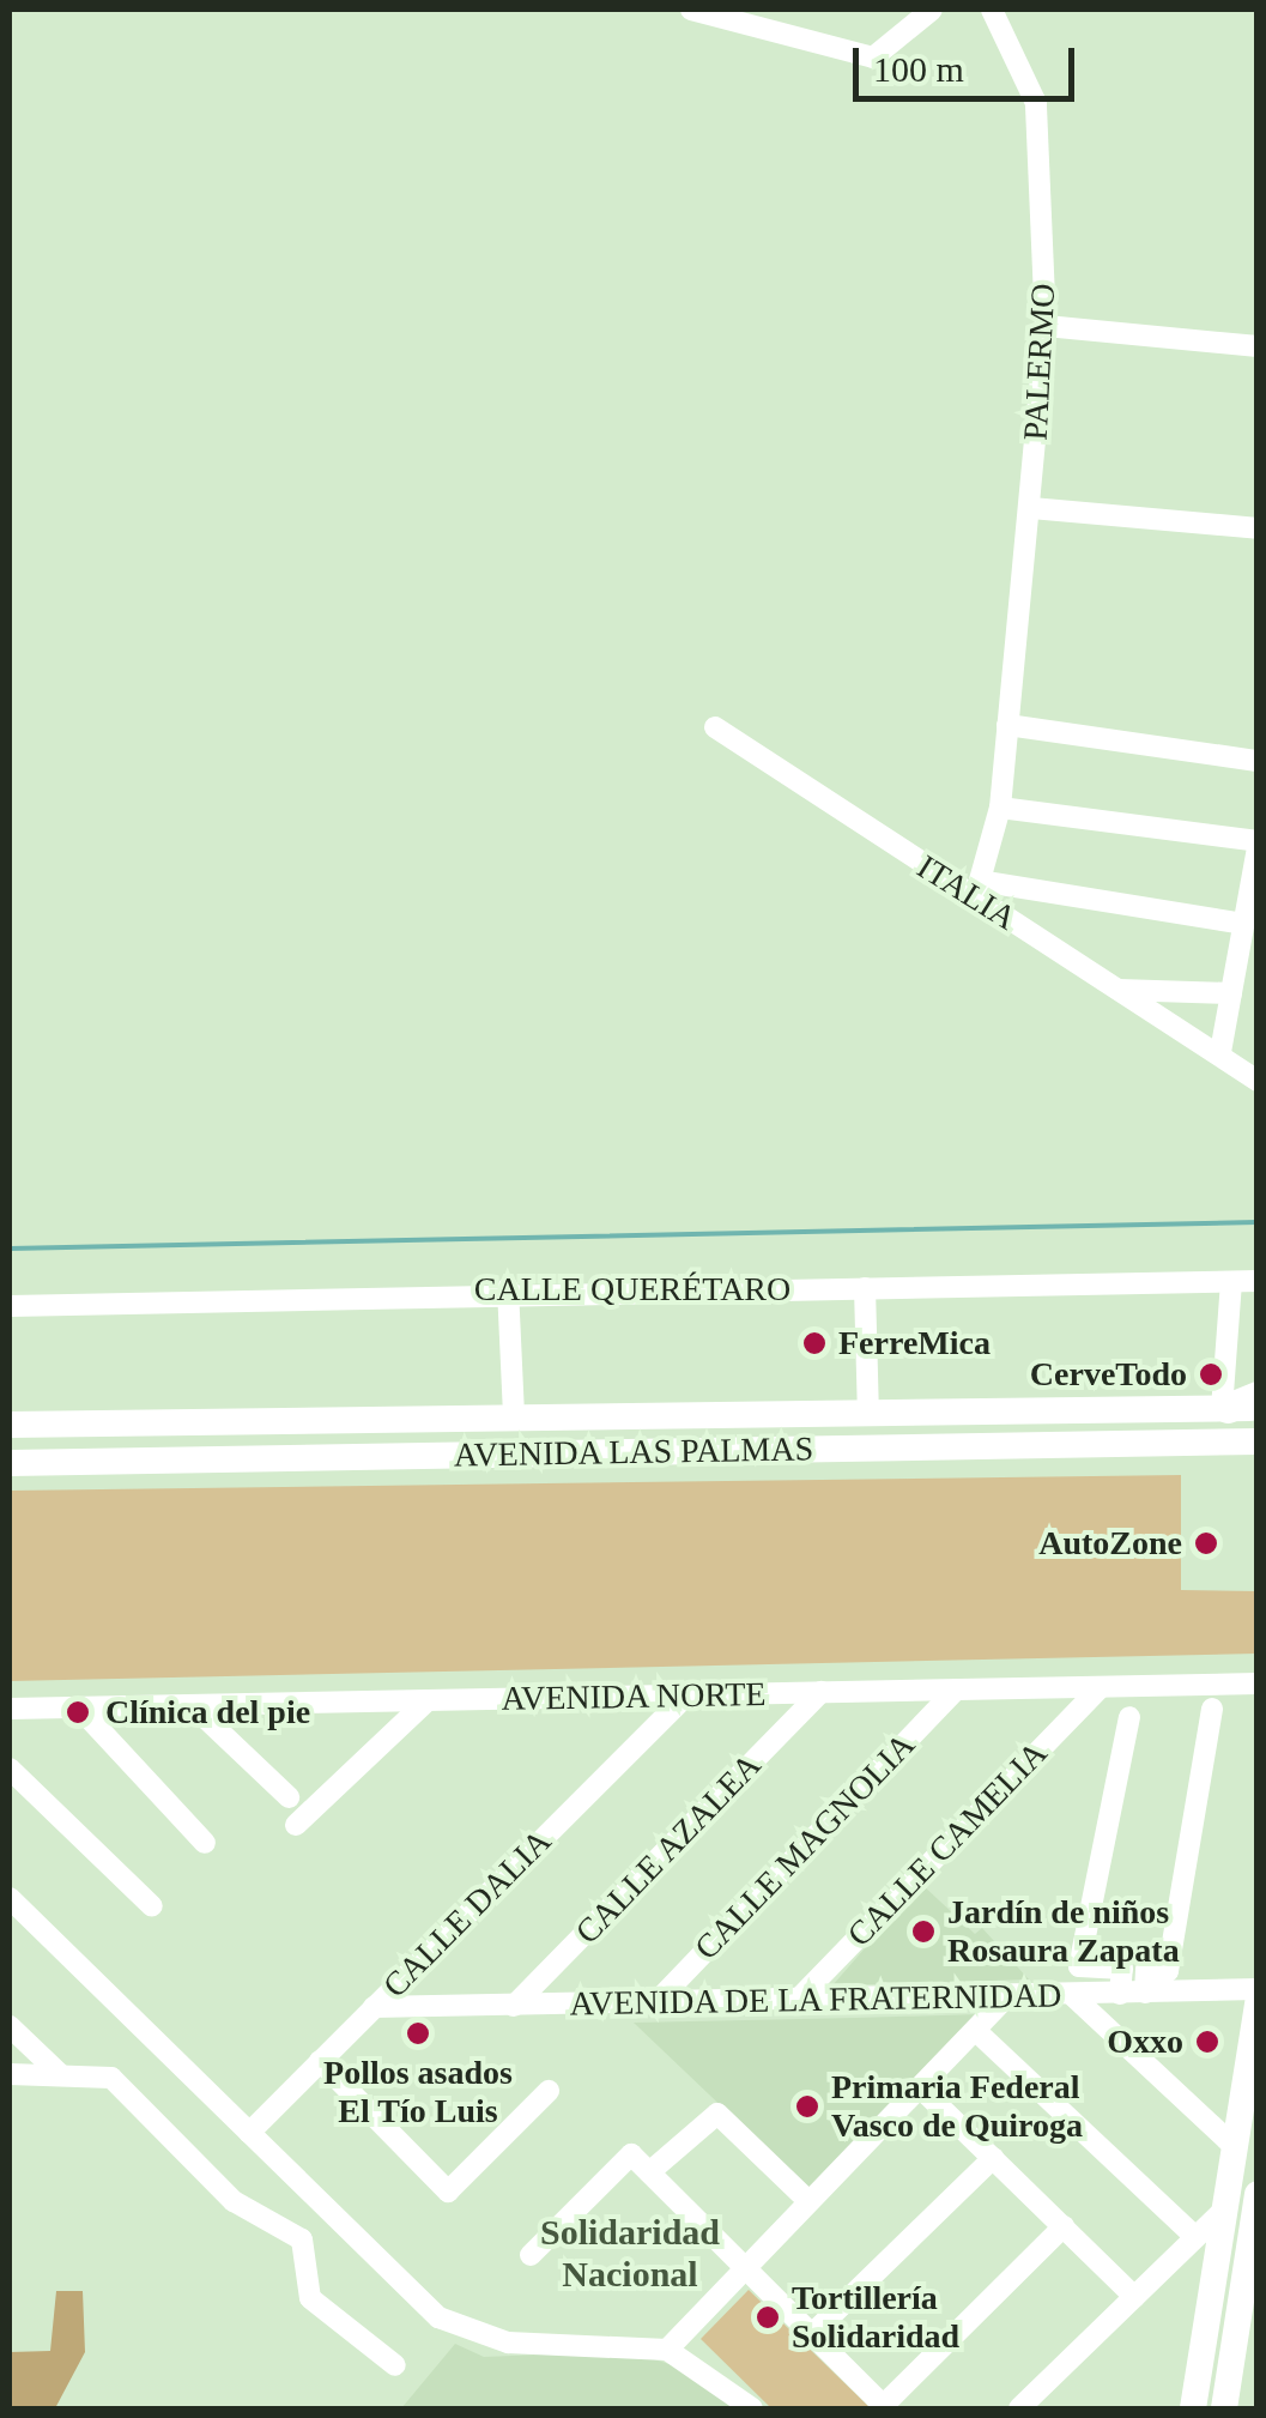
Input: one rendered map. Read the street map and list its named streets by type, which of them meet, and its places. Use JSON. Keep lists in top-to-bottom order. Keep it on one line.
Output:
{"streets":{"main road":["AVENIDA LAS PALMAS"],"street":["PALERMO","ITALIA","CALLE QUERÉTARO","AVENIDA NORTE","CALLE CAMELIA","CALLE MAGNOLIA","CALLE AZALEA","CALLE DALIA","AVENIDA DE LA FRATERNIDAD"]},"crossings":[["PALERMO","ITALIA"],["AVENIDA NORTE","CALLE CAMELIA"],["AVENIDA NORTE","CALLE MAGNOLIA"],["AVENIDA NORTE","CALLE AZALEA"],["AVENIDA NORTE","CALLE DALIA"],["CALLE CAMELIA","AVENIDA DE LA FRATERNIDAD"],["CALLE MAGNOLIA","AVENIDA DE LA FRATERNIDAD"],["CALLE AZALEA","AVENIDA DE LA FRATERNIDAD"],["CALLE DALIA","AVENIDA DE LA FRATERNIDAD"]],"districts":["Solidaridad Nacional"],"places":["FerreMica","CerveTodo","AutoZone","Clínica del pie","Jardín de niños Rosaura Zapata","Pollos asados El Tío Luis","Oxxo","Primaria Federal Vasco de Quiroga","Tortillería Solidaridad"],"scale_bar":"100 m"}
